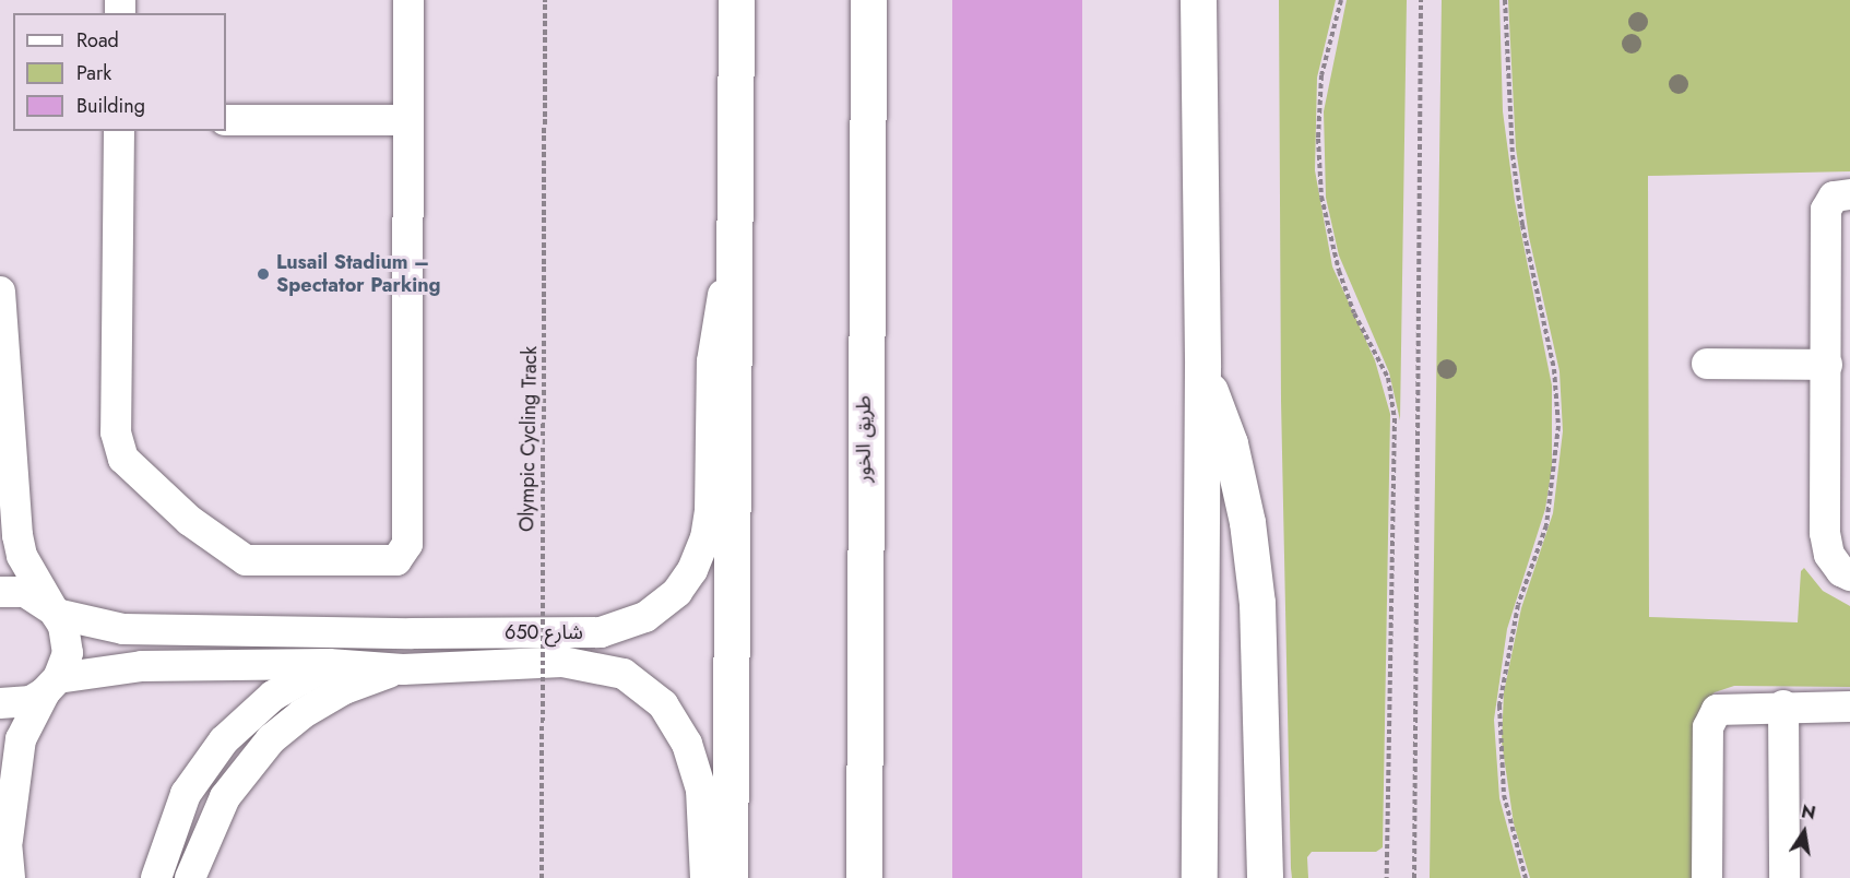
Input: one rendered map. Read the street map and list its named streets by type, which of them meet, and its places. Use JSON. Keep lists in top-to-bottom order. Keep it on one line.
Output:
{"streets":{"highway":["طريق الخور"],"street":["شارع 650"],"path":["Olympic Cycling Track"]},"places":["Lusail Stadium – Spectator Parking"],"legend":["Road","Park","Building"],"north":"top"}
